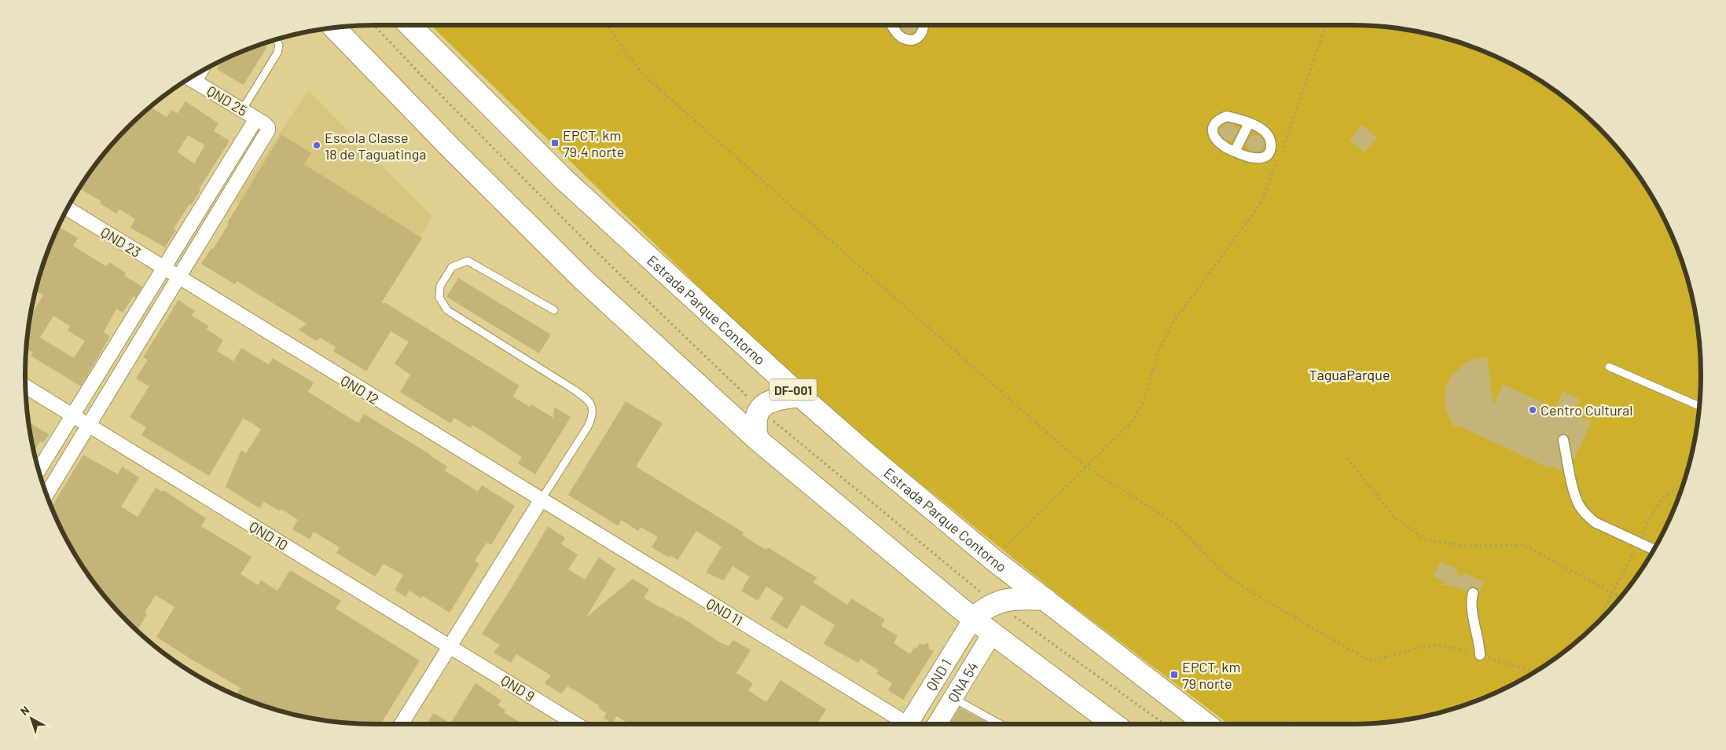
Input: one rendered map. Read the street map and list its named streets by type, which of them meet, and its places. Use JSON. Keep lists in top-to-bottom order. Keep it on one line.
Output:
{"streets":{"highway":["Estrada Parque Contorno","DF-001"],"main road":["QND 1","QNA 54"],"street":["QND 25","QND 23","QND 12","QND 10","QND 11","QND 9"]},"crossings":[["QND 25","QND 23"],["QND 25","QND 12"],["QND 23","QND 12"],["QND 12","QND 11"],["QND 10","QND 9"]],"parks":["TaguaParque"],"places":{"transit":["EPCT, km 79,4 norte","EPCT, km 79 norte"],"other":["Escola Classe 18 de Taguatinga","Centro Cultural"]},"north":"top left"}
